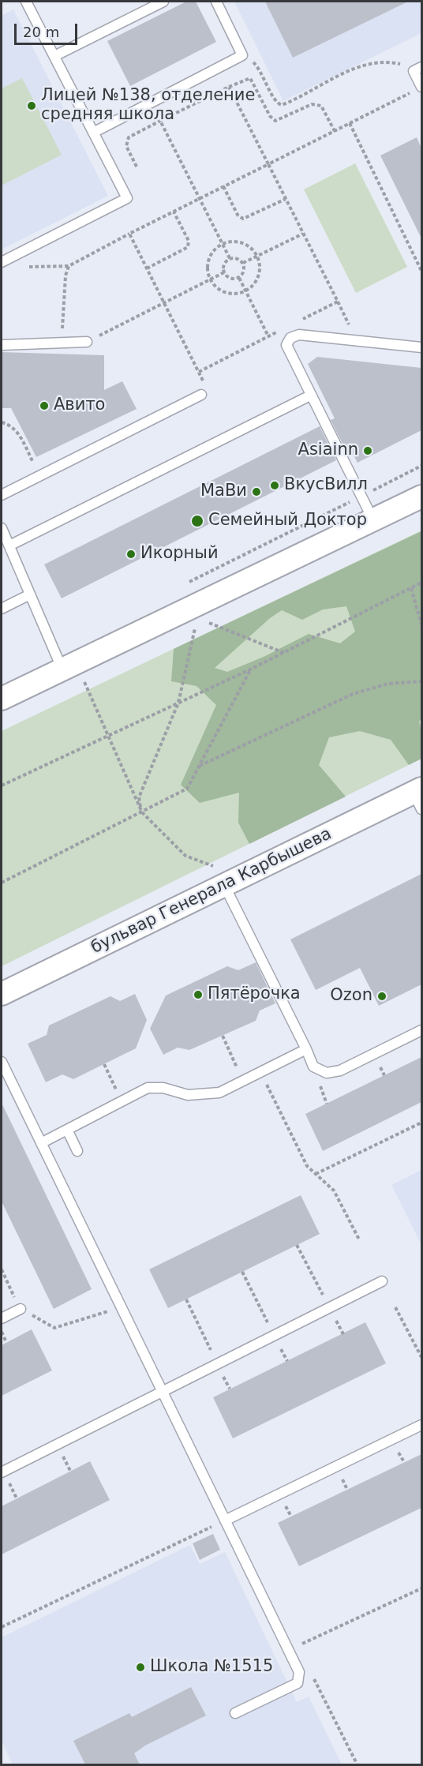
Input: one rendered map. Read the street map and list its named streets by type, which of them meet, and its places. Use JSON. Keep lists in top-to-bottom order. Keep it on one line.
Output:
{"streets":{"street":["бульвар Генерала Карбышева"]},"places":["Лицей №138, отделение средняя школа","Авито","Asiainn","ВкусВилл","МаВи","Семейный Доктор","Икорный","Пятёрочка","Ozon","Школа №1515"],"scale_bar":"20 m"}
